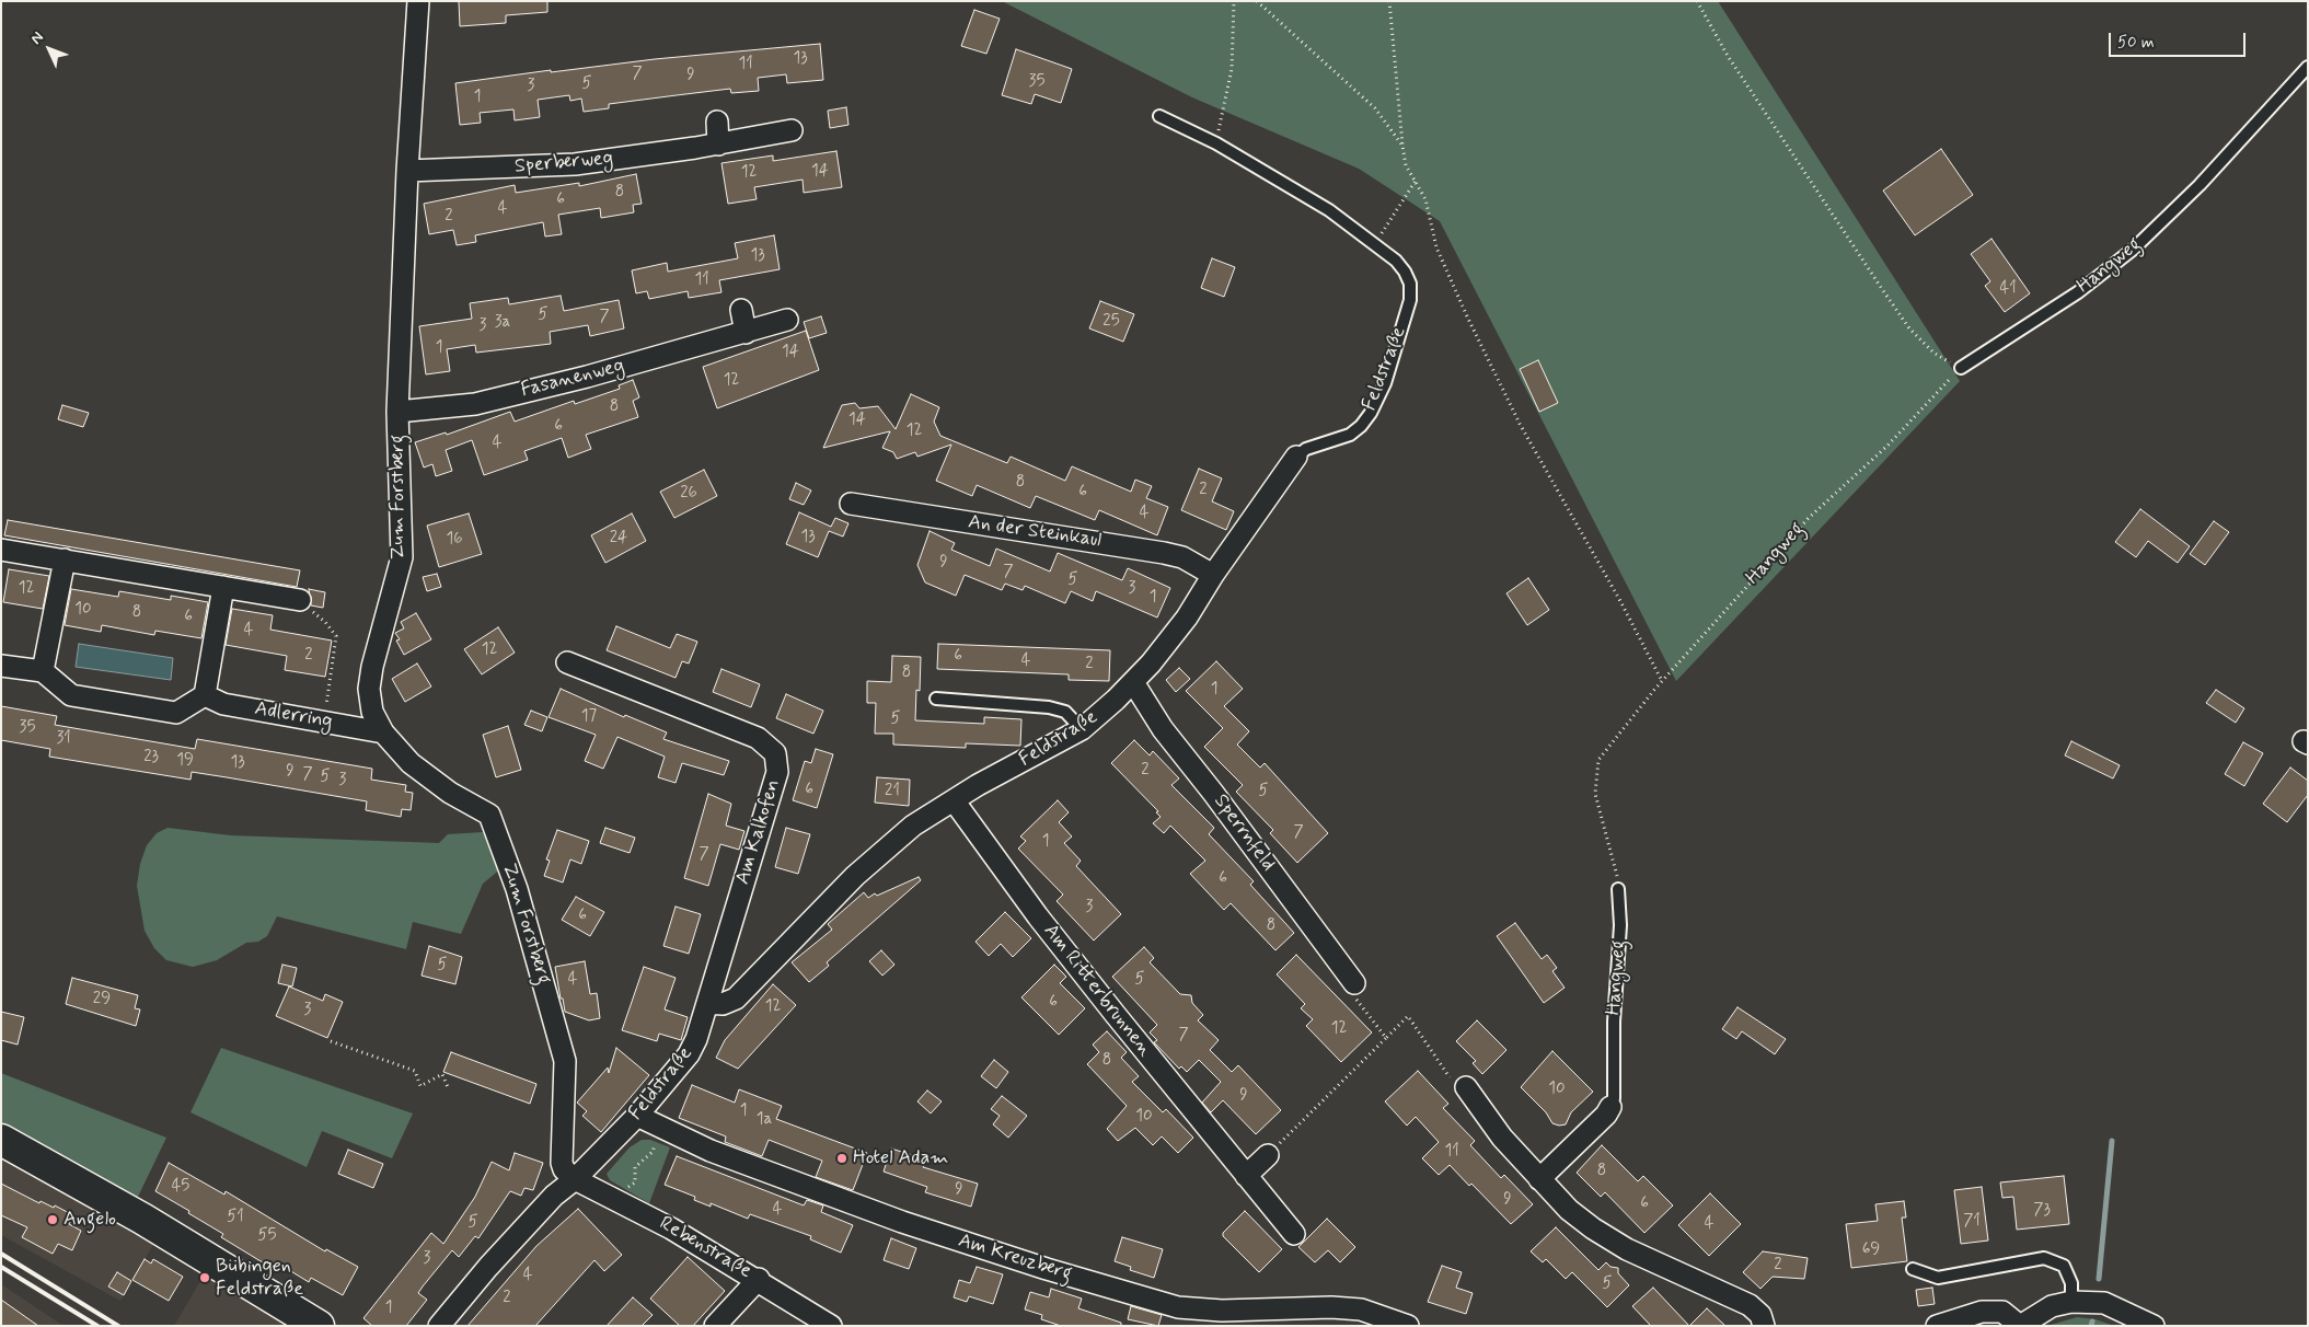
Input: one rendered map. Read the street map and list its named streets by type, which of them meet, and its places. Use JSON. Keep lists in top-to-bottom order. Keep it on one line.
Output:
{"streets":{"street":["Sperberweg","Hangweg","Feldstraße","Fasanenweg","Zum Forstberg","An der Steinkaul","Adlerring","Am Kalkofen","Sperrnfeld","Am Ritterbrunnen","Rebenstraße","Am Kreuzberg"]},"crossings":[["Sperberweg","Zum Forstberg"],["Feldstraße","Zum Forstberg"],["Feldstraße","An der Steinkaul"],["Feldstraße","Am Kalkofen"],["Feldstraße","Sperrnfeld"],["Feldstraße","Am Ritterbrunnen"],["Feldstraße","Rebenstraße"],["Feldstraße","Am Kreuzberg"],["Fasanenweg","Zum Forstberg"],["Zum Forstberg","Adlerring"],["Zum Forstberg","Rebenstraße"]],"places":["Hotel Adam","Angelo","Bübingen Feldstraße"],"house_numbers":["13","11","7","9","35","5","3","1","14","12","8","6","4","2","13","11","41","5","7","25","3a","3","1","14","12","8","14","6","12","4","8","2","6","26","4","13","24","16","9","7","5","12","3","1","10","8","6","4","12","2","6","4","2","8","1","17","5","35","31","23","19","13","2","9","7","5","3","6","21","5","7","1","7","6","3","6","8","5","4","5","29","6","12","3","12","7","8","10","9","1","10","1a","11","8","45","9","9","6","4","73","51","71","5","4","55","69","3","2","4","5","2","1"],"scale_bar":"50 m","north":"top left"}
